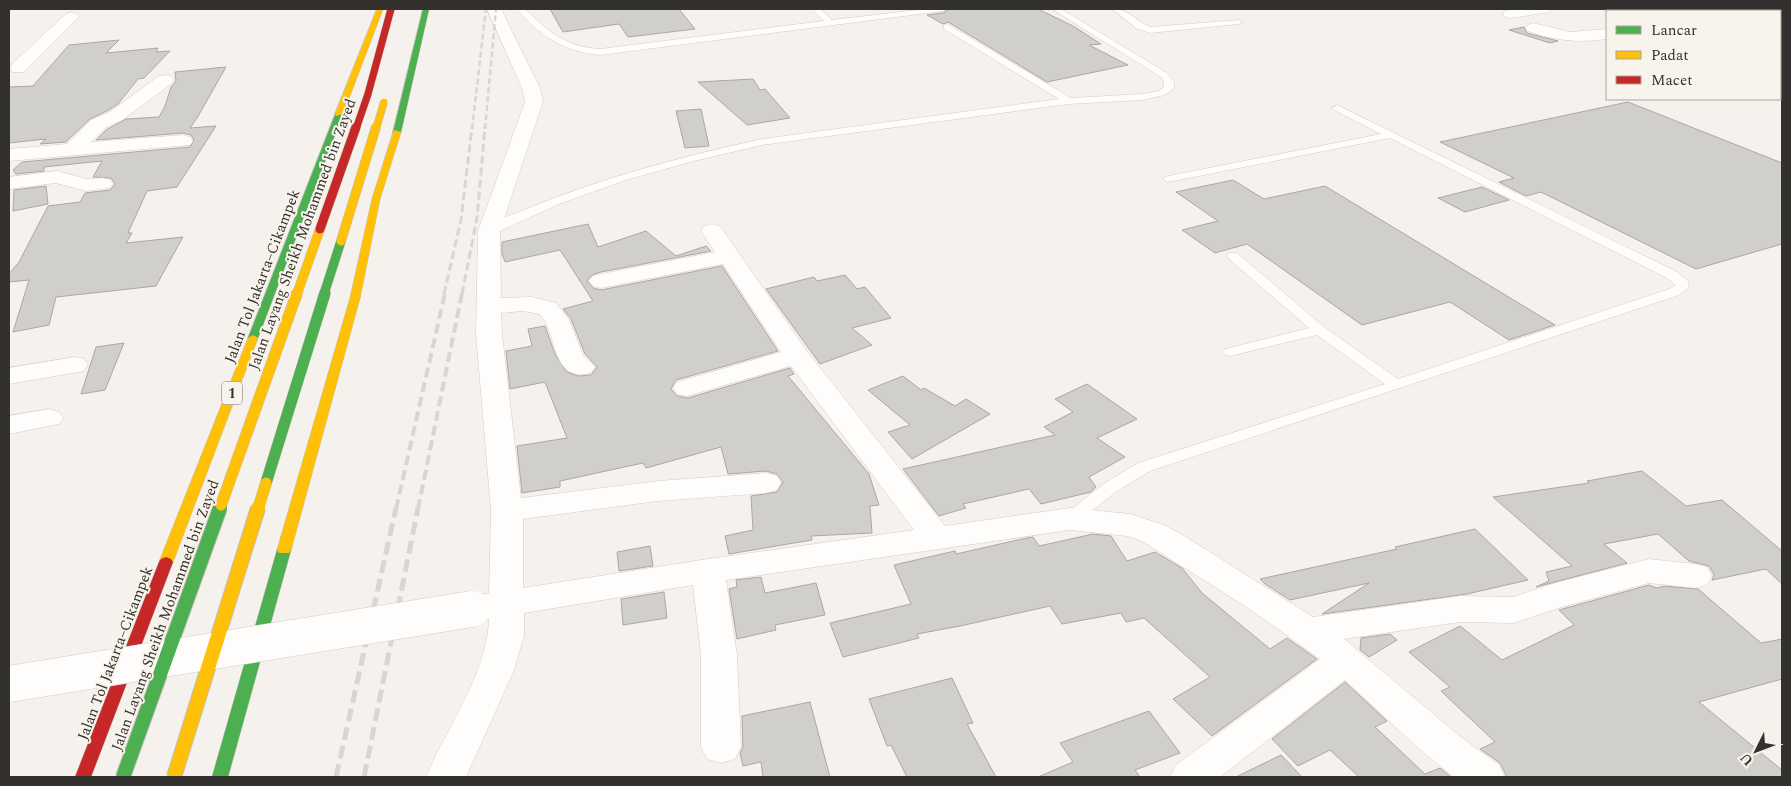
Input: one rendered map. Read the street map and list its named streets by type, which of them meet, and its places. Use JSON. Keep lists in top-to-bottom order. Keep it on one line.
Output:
{"streets":{"highway":["Jalan Layang Sheikh Mohammed bin Zayed","Jalan Tol Jakarta–Cikampek","1"]},"legend":["Lancar","Padat","Macet"],"north":"bottom left"}
